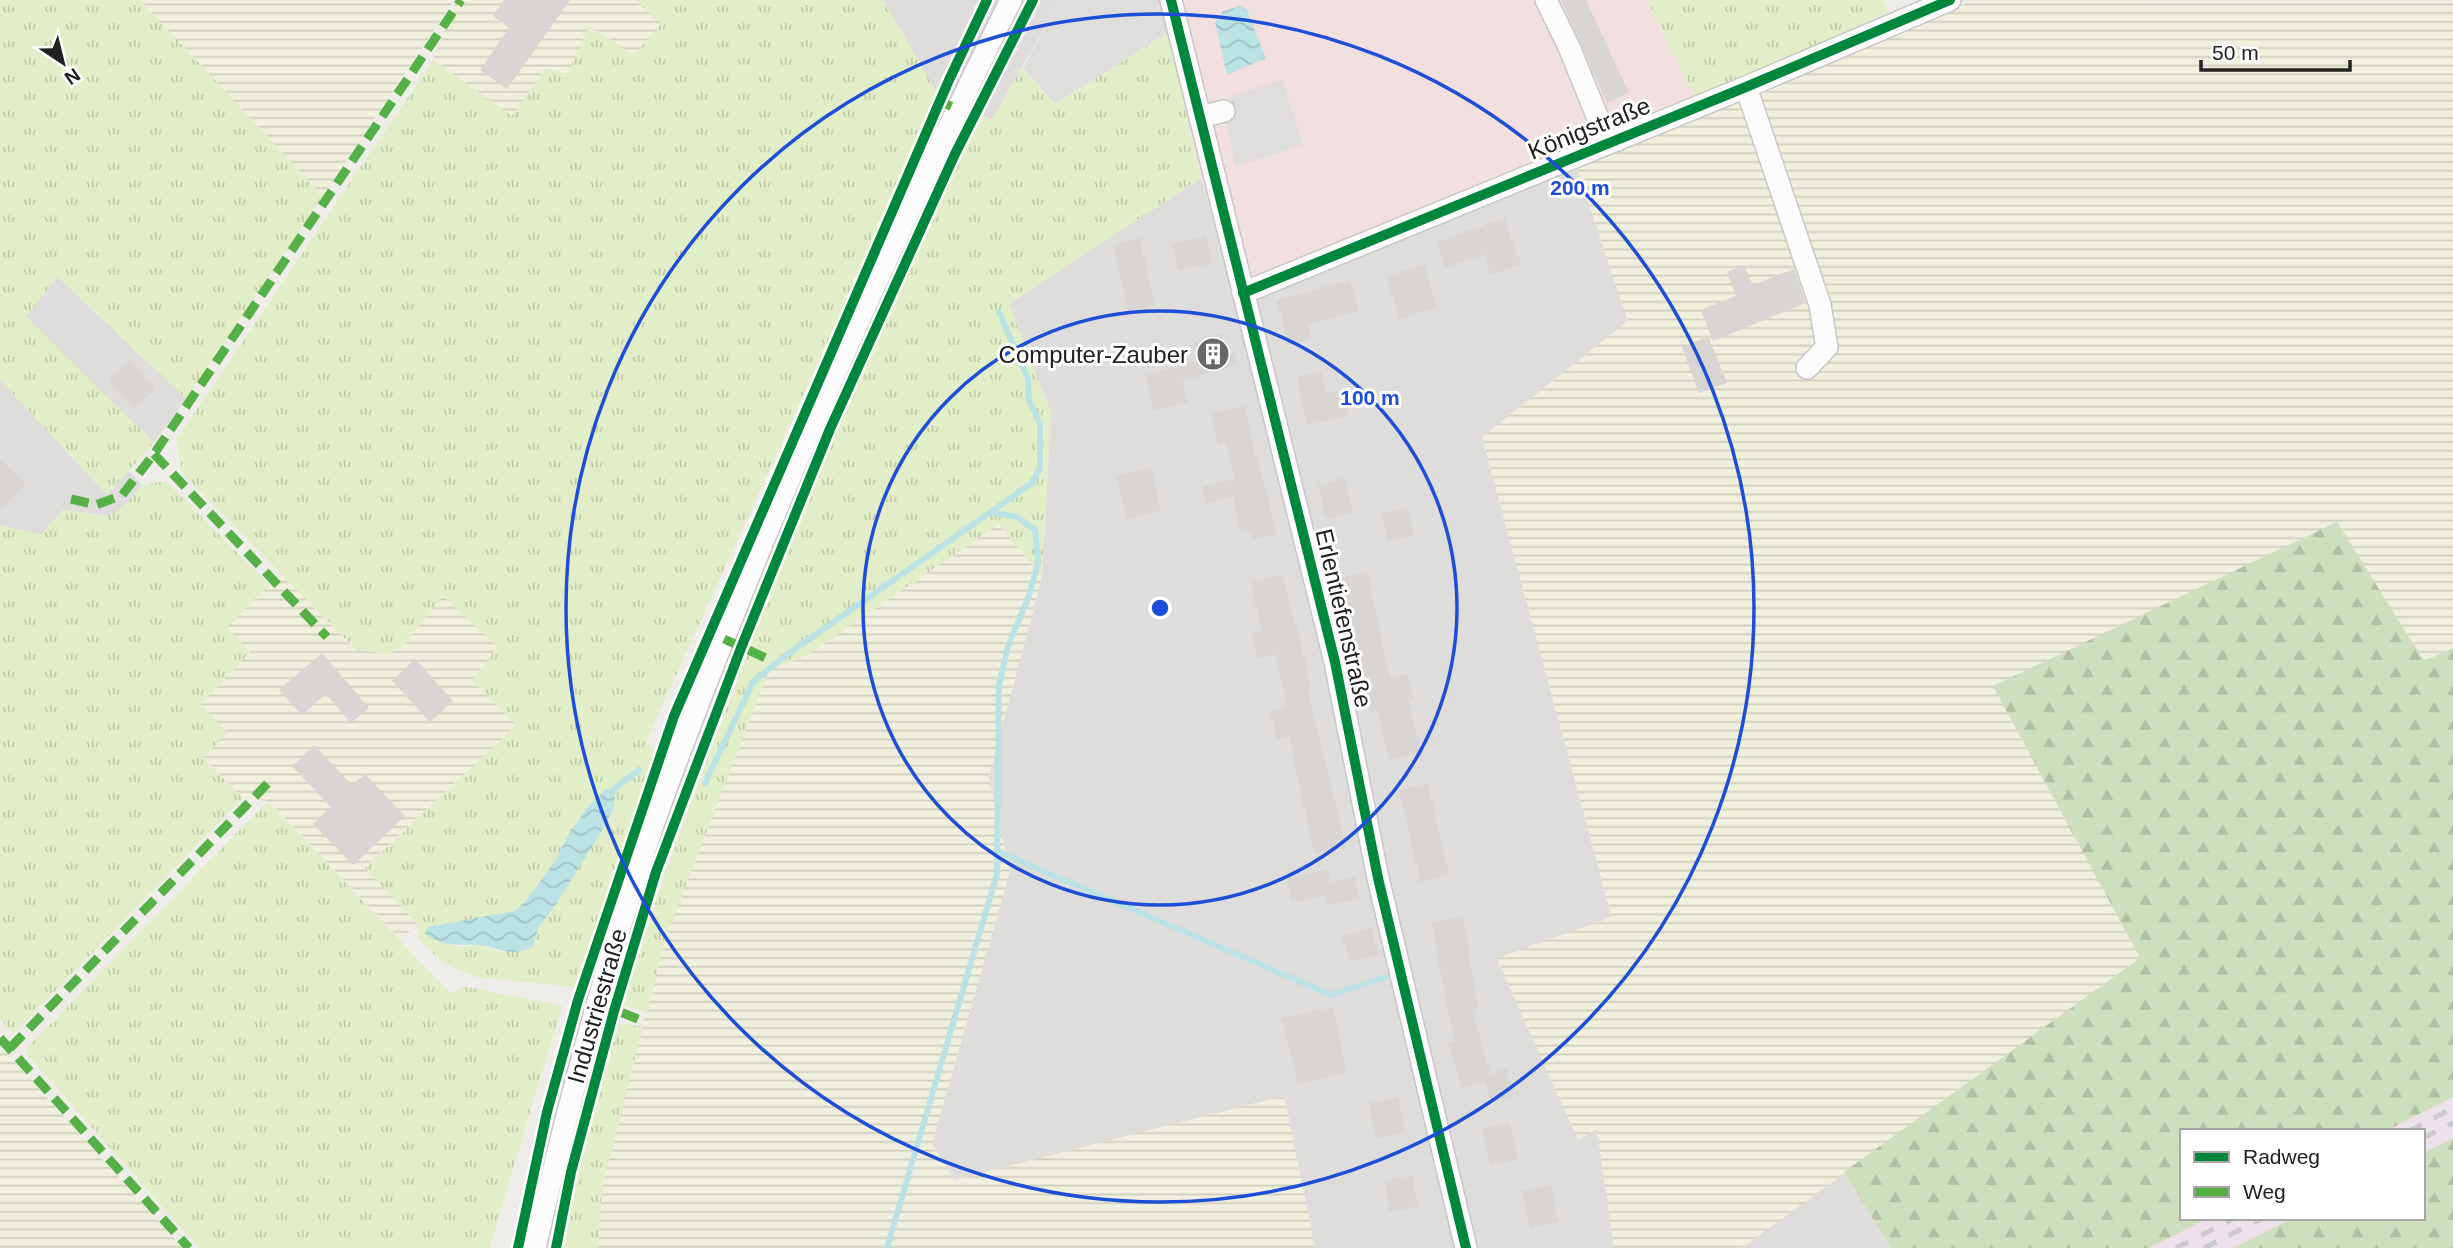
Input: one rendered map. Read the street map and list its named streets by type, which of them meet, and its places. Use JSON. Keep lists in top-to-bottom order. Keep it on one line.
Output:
{"streets":{"street":["Königstraße","Erlentiefenstraße","Industriestraße"]},"crossings":[["Königstraße","Erlentiefenstraße"]],"places":{"building":["Computer-Zauber"]},"legend":["Radweg","Weg"],"scale_bar":"50 m","north":"bottom right","rings":["200 m","100 m"]}
